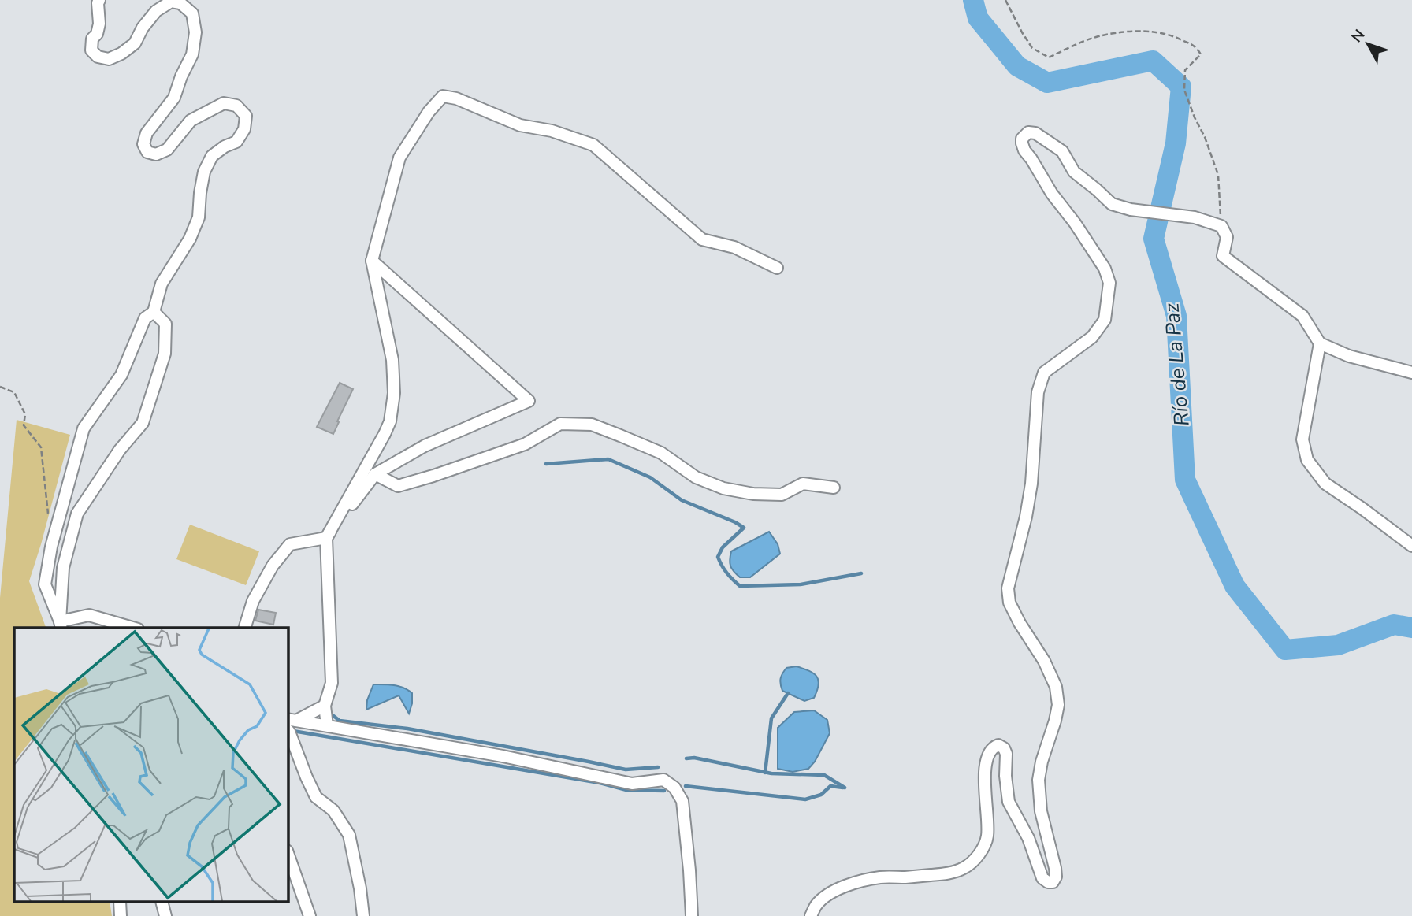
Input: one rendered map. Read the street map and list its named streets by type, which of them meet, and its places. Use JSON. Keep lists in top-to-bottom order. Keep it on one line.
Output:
{"water":["Río de La Paz"],"north":"top left"}
